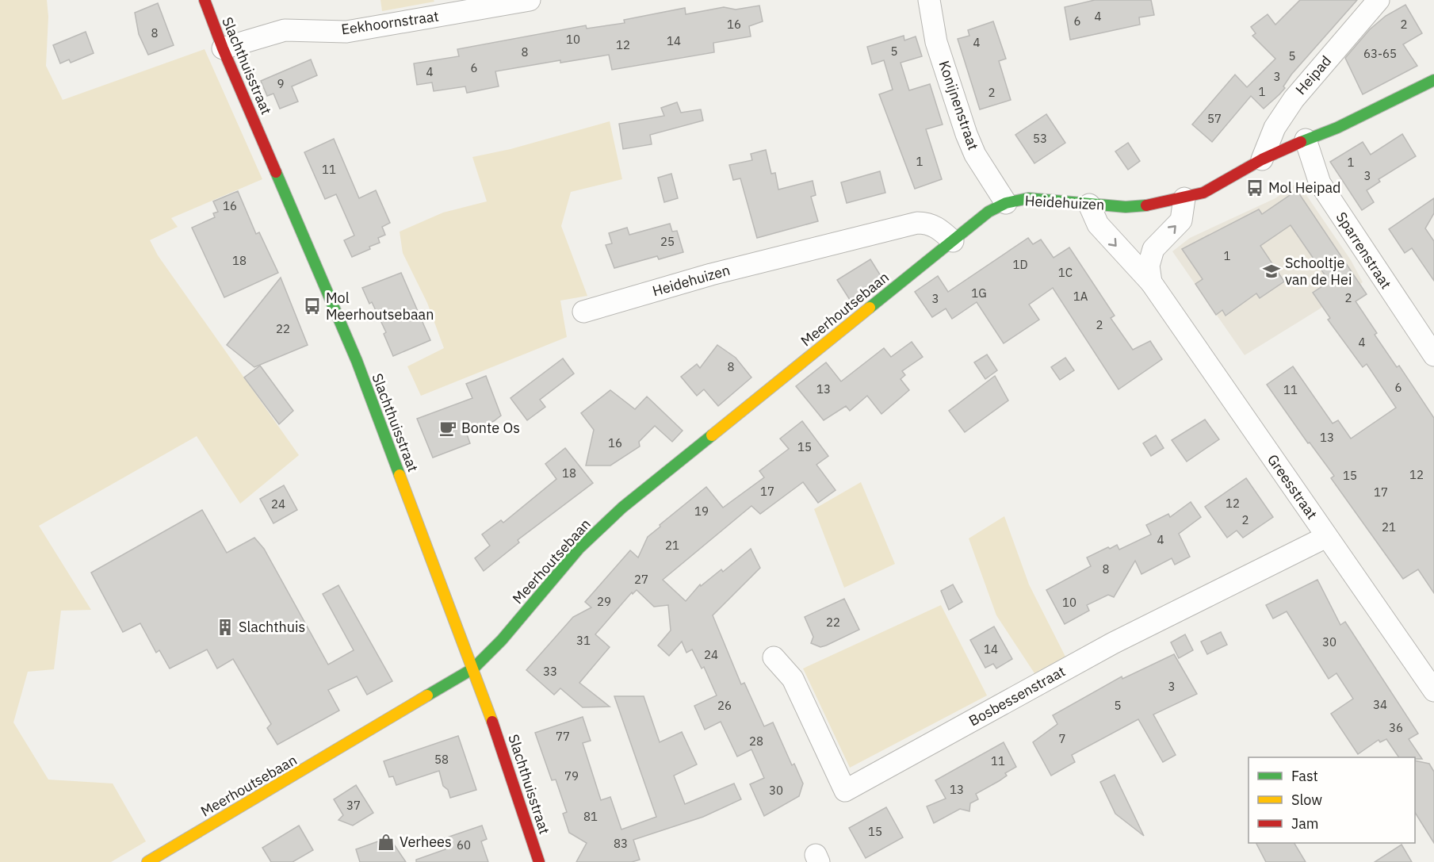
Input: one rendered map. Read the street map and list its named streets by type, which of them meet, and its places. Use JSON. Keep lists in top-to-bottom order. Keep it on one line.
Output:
{"streets":{"street":["Eekhoornstraat","Slachthuisstraat","Heipad","Konijnenstraat","Heidehuizen","Sparrenstraat","Meerhoutsebaan","Greesstraat","Bosbessenstraat"]},"crossings":[["Eekhoornstraat","Slachthuisstraat"],["Slachthuisstraat","Meerhoutsebaan"],["Heipad","Heidehuizen"],["Konijnenstraat","Heidehuizen"],["Heidehuizen","Sparrenstraat"],["Heidehuizen","Meerhoutsebaan"],["Heidehuizen","Greesstraat"],["Greesstraat","Bosbessenstraat"]],"places":{"bus stop":["Mol Heipad","Mol Meerhoutsebaan"],"school or university":["Schooltje van de Hei"],"cafe":["Bonte Os"],"building":["Slachthuis"],"shop":["Verhees"]},"house_numbers":["4","6","16","2","8","10","14","4","12","5","8","63-65","5","6","4","3","9","1","2","57","53","1","1","11","3","16","25","1","18","1D","1C","1G","1A","2","3","2","22","4","8","6","13","11","13","16","15","18","12","15","17","17","12","24","19","2","21","4","21","8","27","29","10","22","31","30","14","24","33","3","34","26","5","36","77","7","28","58","11","79","13","30","37","81","15","83","60"],"legend":["Fast","Slow","Jam"]}
